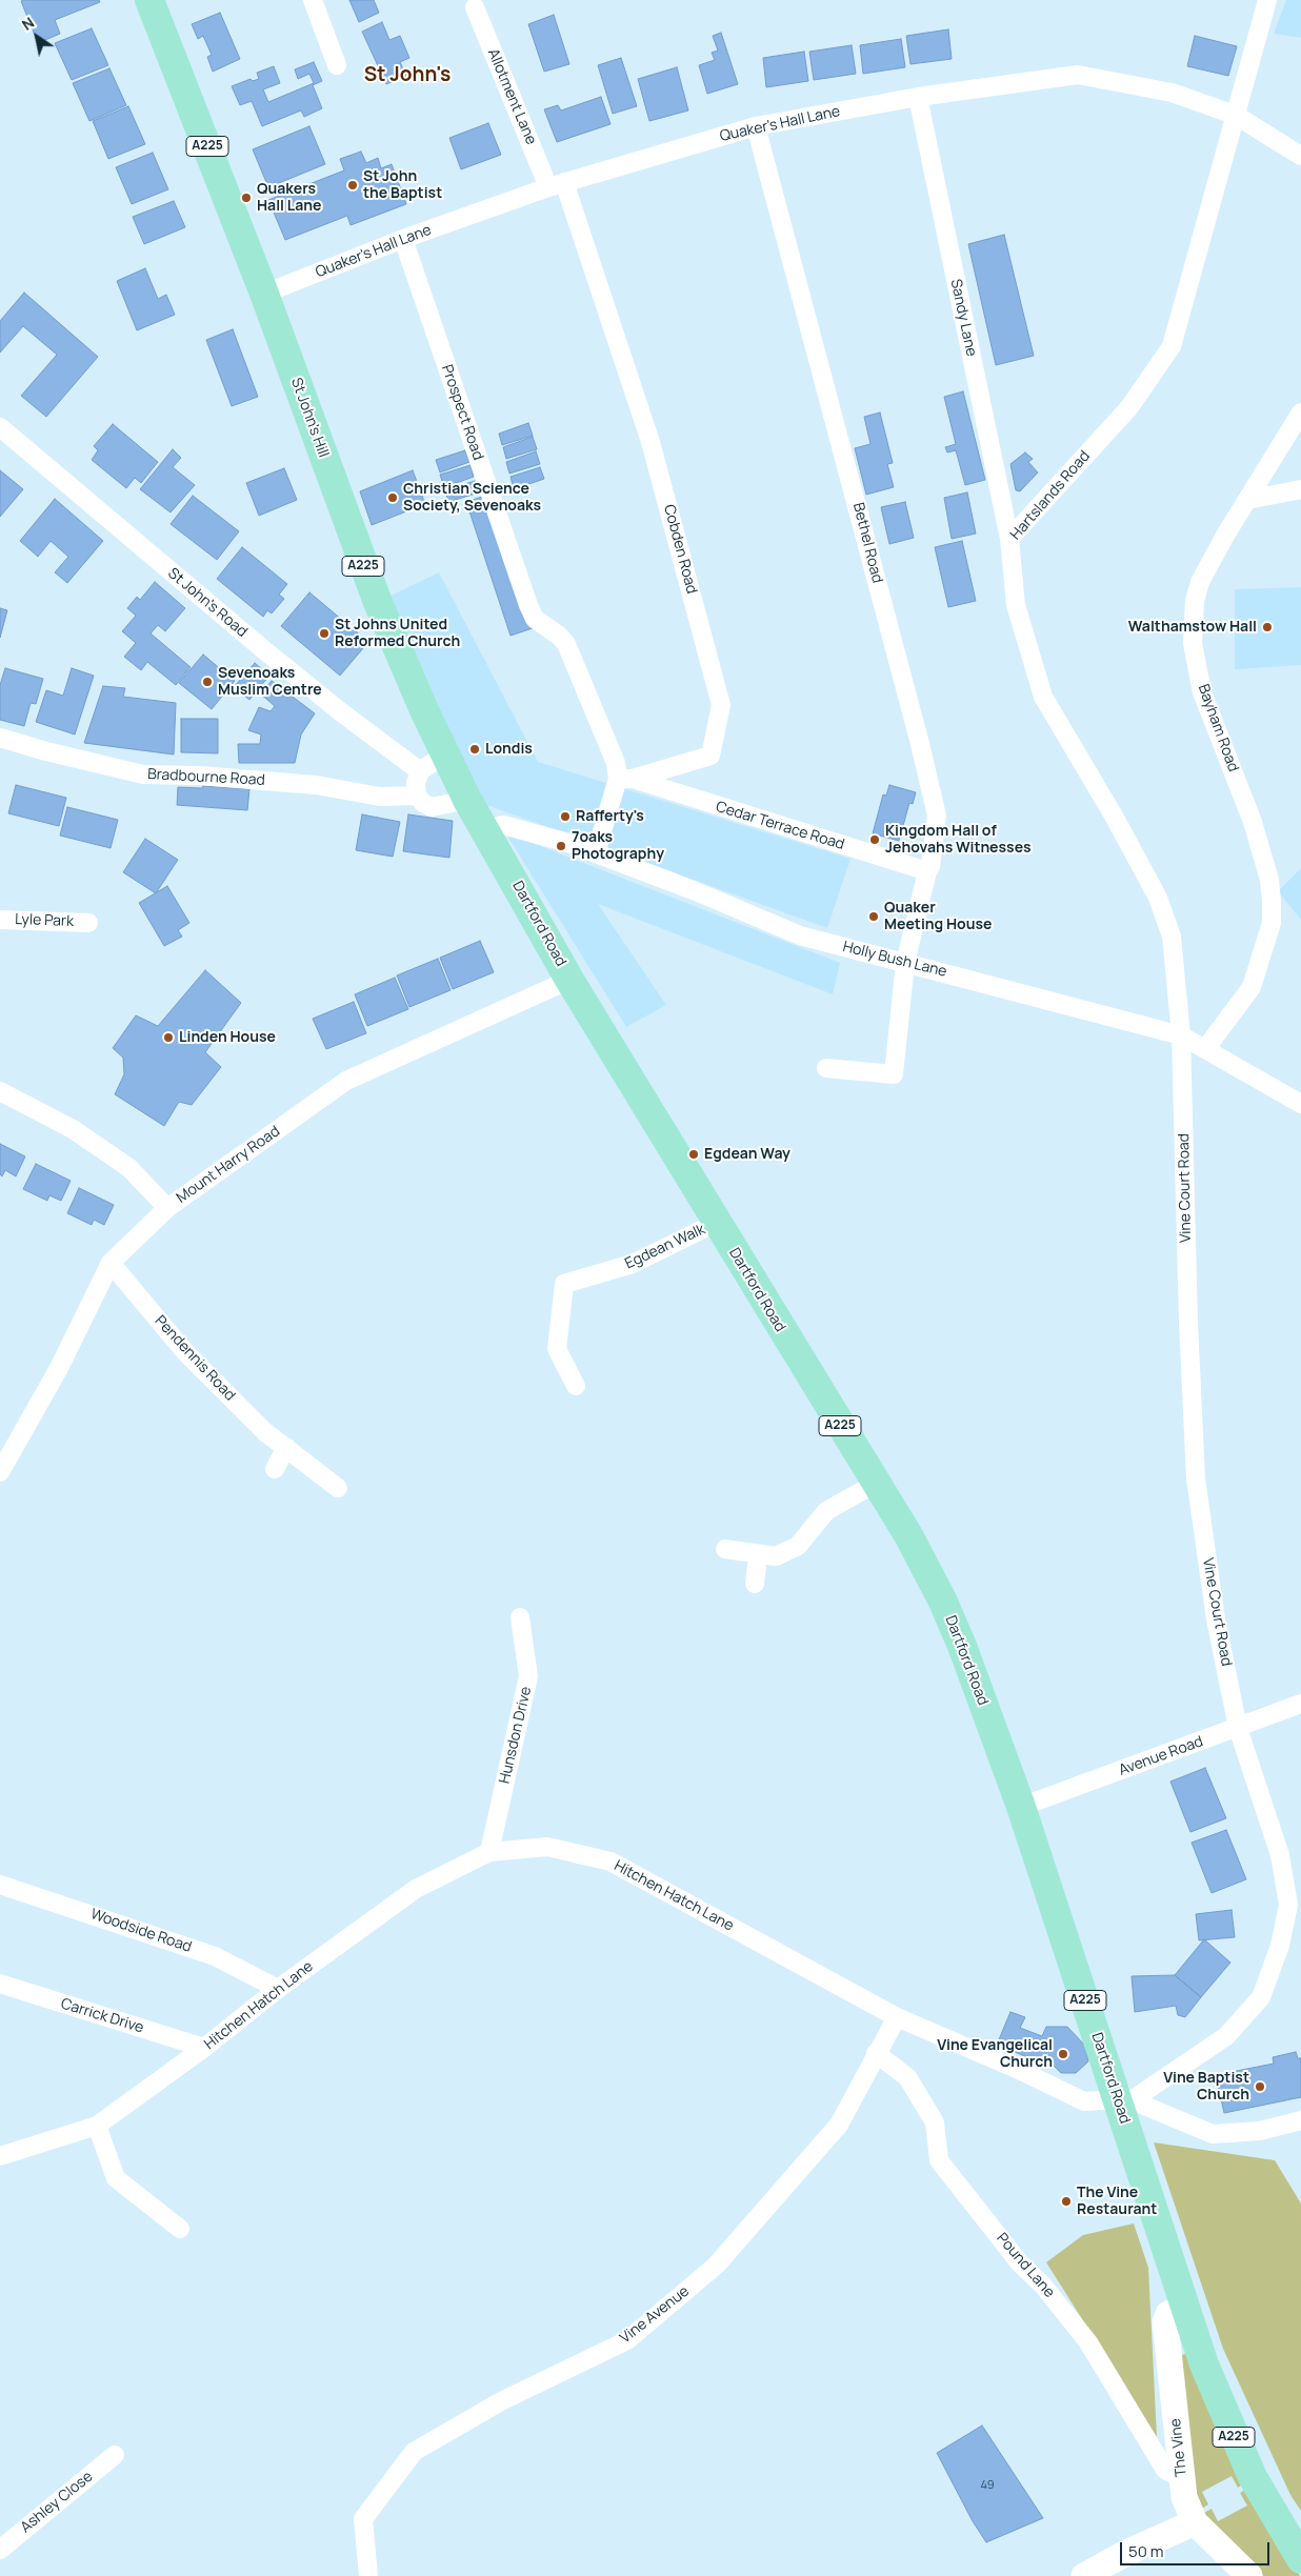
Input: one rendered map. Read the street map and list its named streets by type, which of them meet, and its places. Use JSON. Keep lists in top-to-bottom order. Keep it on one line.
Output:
{"streets":{"main road":["A225","St John's Hill","Dartford Road","The Vine"],"street":["Allotment Lane","Quaker's Hall Lane","Sandy Lane","Prospect Road","Hartslands Road","Bethel Road","Cobden Road","St John's Road","Bayham Road","Bradbourne Road","Cedar Terrace Road","Lyle Park","Holly Bush Lane","Mount Harry Road","Vine Court Road","Egdean Walk","Pendennis Road","Hunsdon Drive","Avenue Road","Hitchen Hatch Lane","Woodside Road","Carrick Drive","Pound Lane","Vine Avenue","Ashley Close"]},"crossings":[["Allotment Lane","Quaker's Hall Lane"],["Allotment Lane","Cobden Road"],["Quaker's Hall Lane","Sandy Lane"],["Quaker's Hall Lane","Prospect Road"],["Quaker's Hall Lane","St John's Hill"],["Quaker's Hall Lane","Hartslands Road"],["Quaker's Hall Lane","Bethel Road"],["Quaker's Hall Lane","Cobden Road"],["Sandy Lane","Hartslands Road"],["Prospect Road","Cobden Road"],["Prospect Road","Cedar Terrace Road"],["St John's Hill","Dartford Road"],["St John's Hill","Holly Bush Lane"],["Hartslands Road","Holly Bush Lane"],["Hartslands Road","Vine Court Road"],["Bethel Road","Cedar Terrace Road"],["Bethel Road","Holly Bush Lane"],["Cobden Road","Cedar Terrace Road"],["Bayham Road","Holly Bush Lane"],["Dartford Road","Holly Bush Lane"],["Dartford Road","Mount Harry Road"],["Dartford Road","Vine Court Road"],["Dartford Road","Egdean Walk"],["Dartford Road","Avenue Road"],["Dartford Road","Hitchen Hatch Lane"],["Dartford Road","The Vine"],["Holly Bush Lane","Vine Court Road"],["Mount Harry Road","Pendennis Road"],["Vine Court Road","Avenue Road"],["Vine Court Road","Hitchen Hatch Lane"],["Hunsdon Drive","Hitchen Hatch Lane"],["Hitchen Hatch Lane","Woodside Road"],["Hitchen Hatch Lane","Carrick Drive"],["Hitchen Hatch Lane","Vine Avenue"],["Pound Lane","Vine Avenue"],["Pound Lane","The Vine"]],"districts":["St John's"],"places":["St John the Baptist","Quakers Hall Lane","Christian Science Society, Sevenoaks","Walthamstow Hall","St Johns United Reformed Church","Sevenoaks Muslim Centre","Londis","Rafferty's","Kingdom Hall of Jehovahs Witnesses","7oaks Photography","Quaker Meeting House","Linden House","Egdean Way","Vine Evangelical Church","Vine Baptist Church","The Vine Restaurant"],"house_numbers":["49"],"scale_bar":"50 m","north":"top left"}
